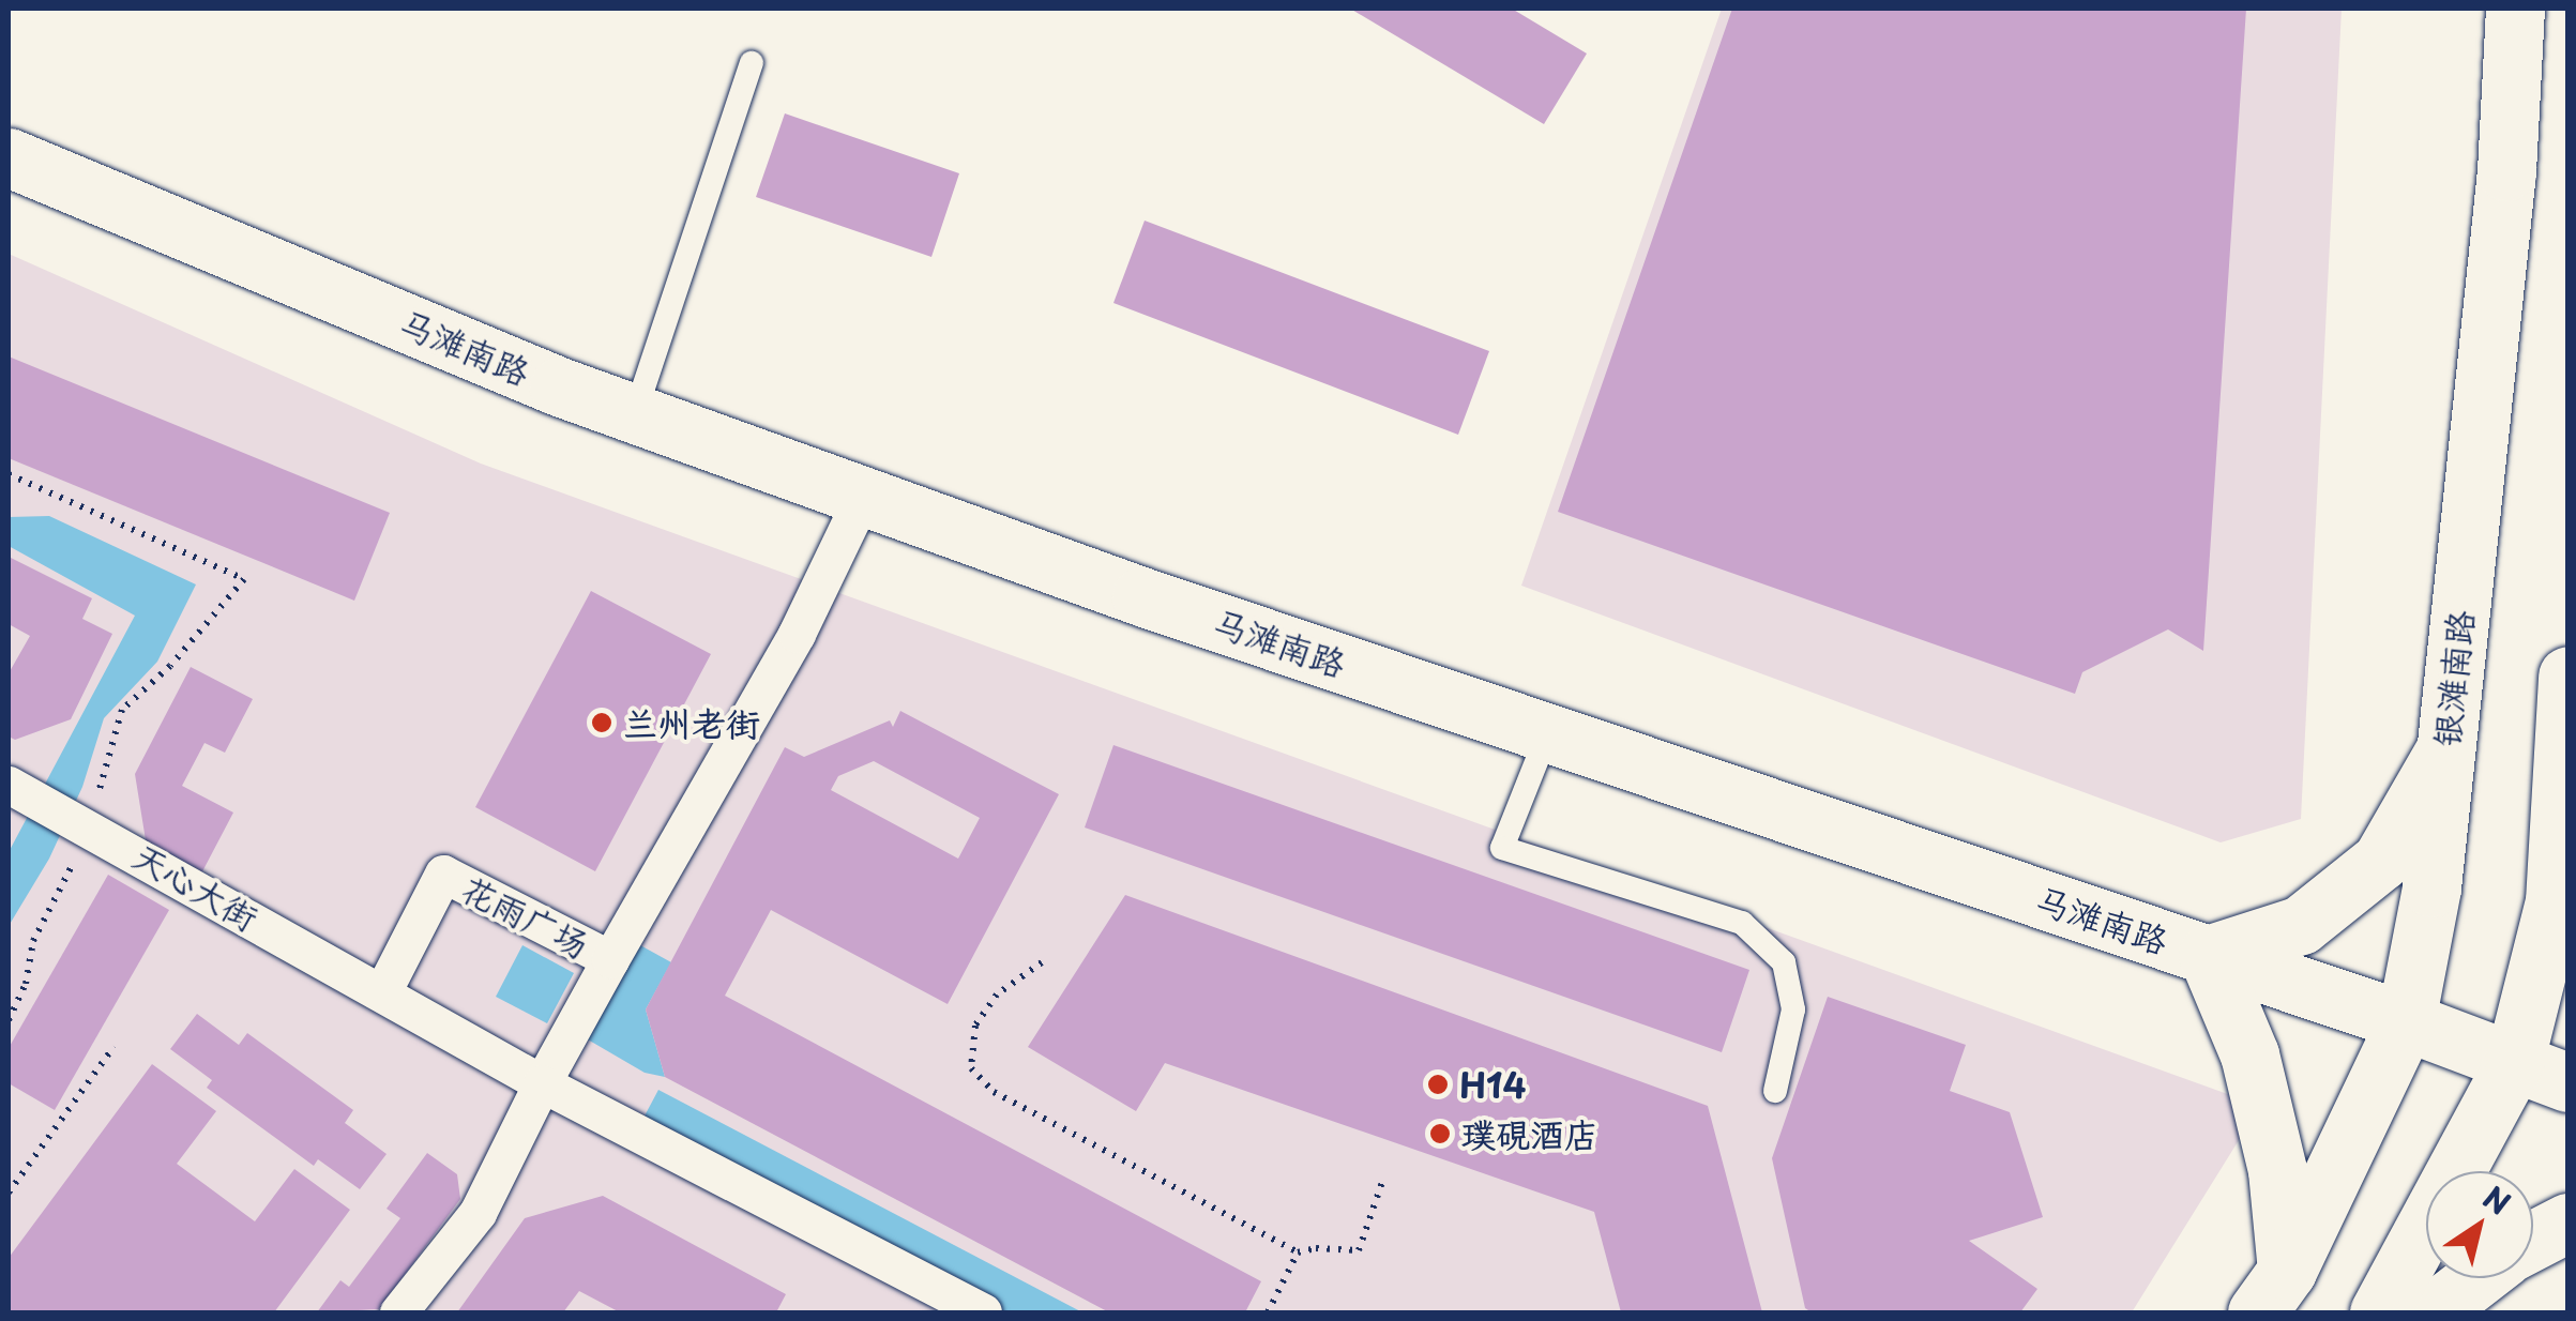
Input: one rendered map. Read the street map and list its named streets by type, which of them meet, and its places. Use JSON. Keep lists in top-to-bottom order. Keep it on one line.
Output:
{"streets":{"main road":["马滩南路","银滩南路"],"street":["天心大街","花雨广场"]},"crossings":[["马滩南路","银滩南路"],["天心大街","花雨广场"]],"places":["兰州老街","H14","璞硯酒店"],"north":"top right"}
